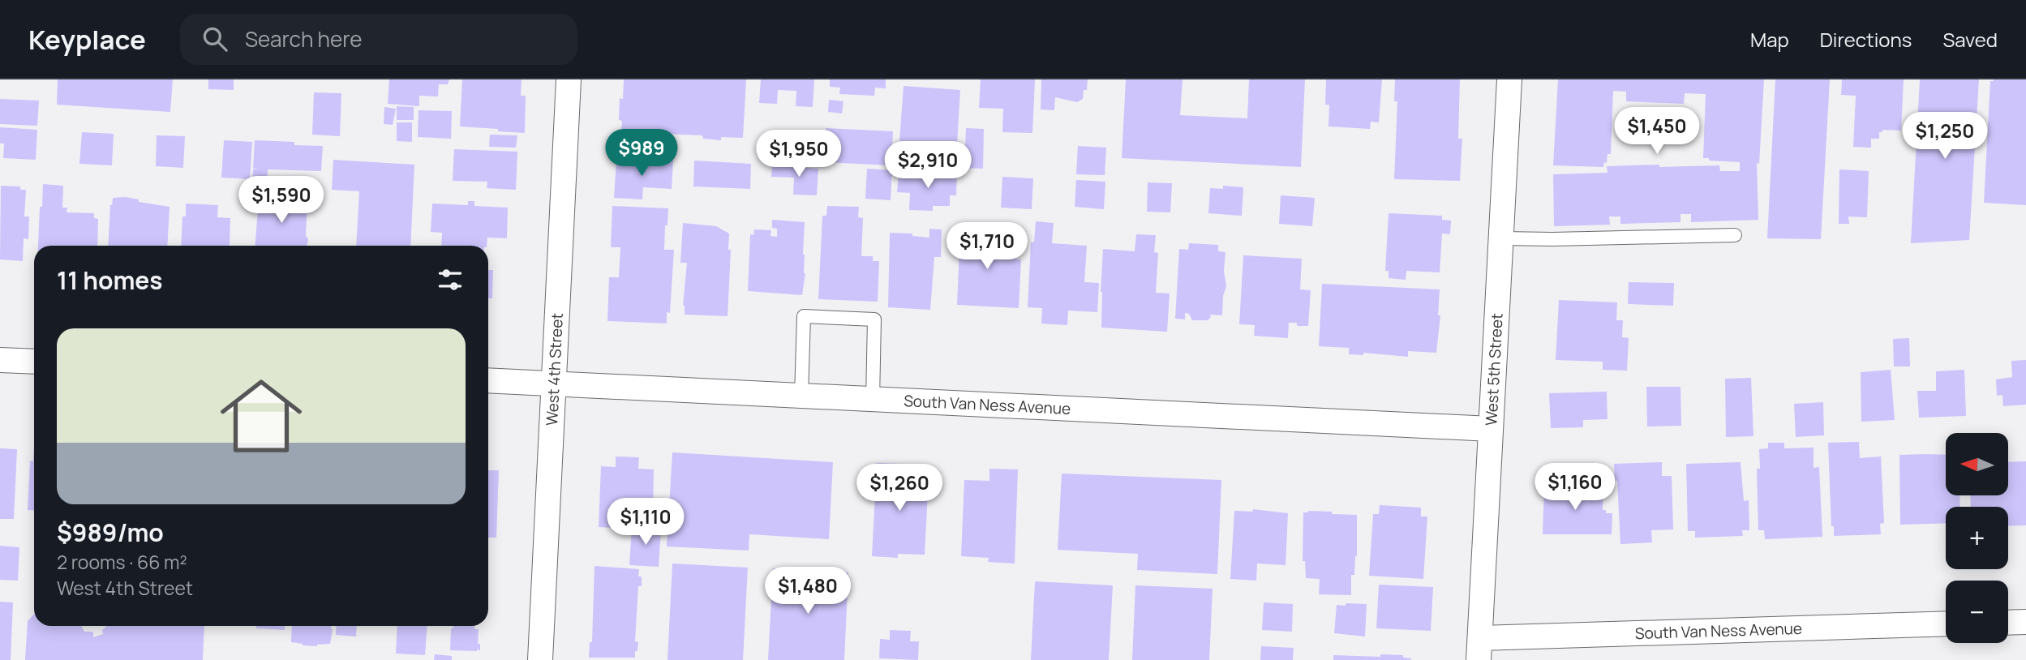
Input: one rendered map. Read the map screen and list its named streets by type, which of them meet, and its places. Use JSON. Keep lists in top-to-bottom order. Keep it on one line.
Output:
{"streets":{"street":["West 4th Street","West 5th Street","South Van Ness Avenue"]},"crossings":[["West 4th Street","South Van Ness Avenue"],["West 5th Street","South Van Ness Avenue"]],"north":"left","page":{"header":"Keyplace","search":"Search here","nav":["Map","Directions","Saved"],"price":["$1,450","$1,250","$989","$1,950","$2,910","$1,590","$1,710","$1,160","$1,260","$1,110","$1,480"],"heading":"11 homes","list":[{"name":"$989/mo","note":"2 rooms · 66 m² · West 4th Street"}],"map_buttons":["+","−"]}}
